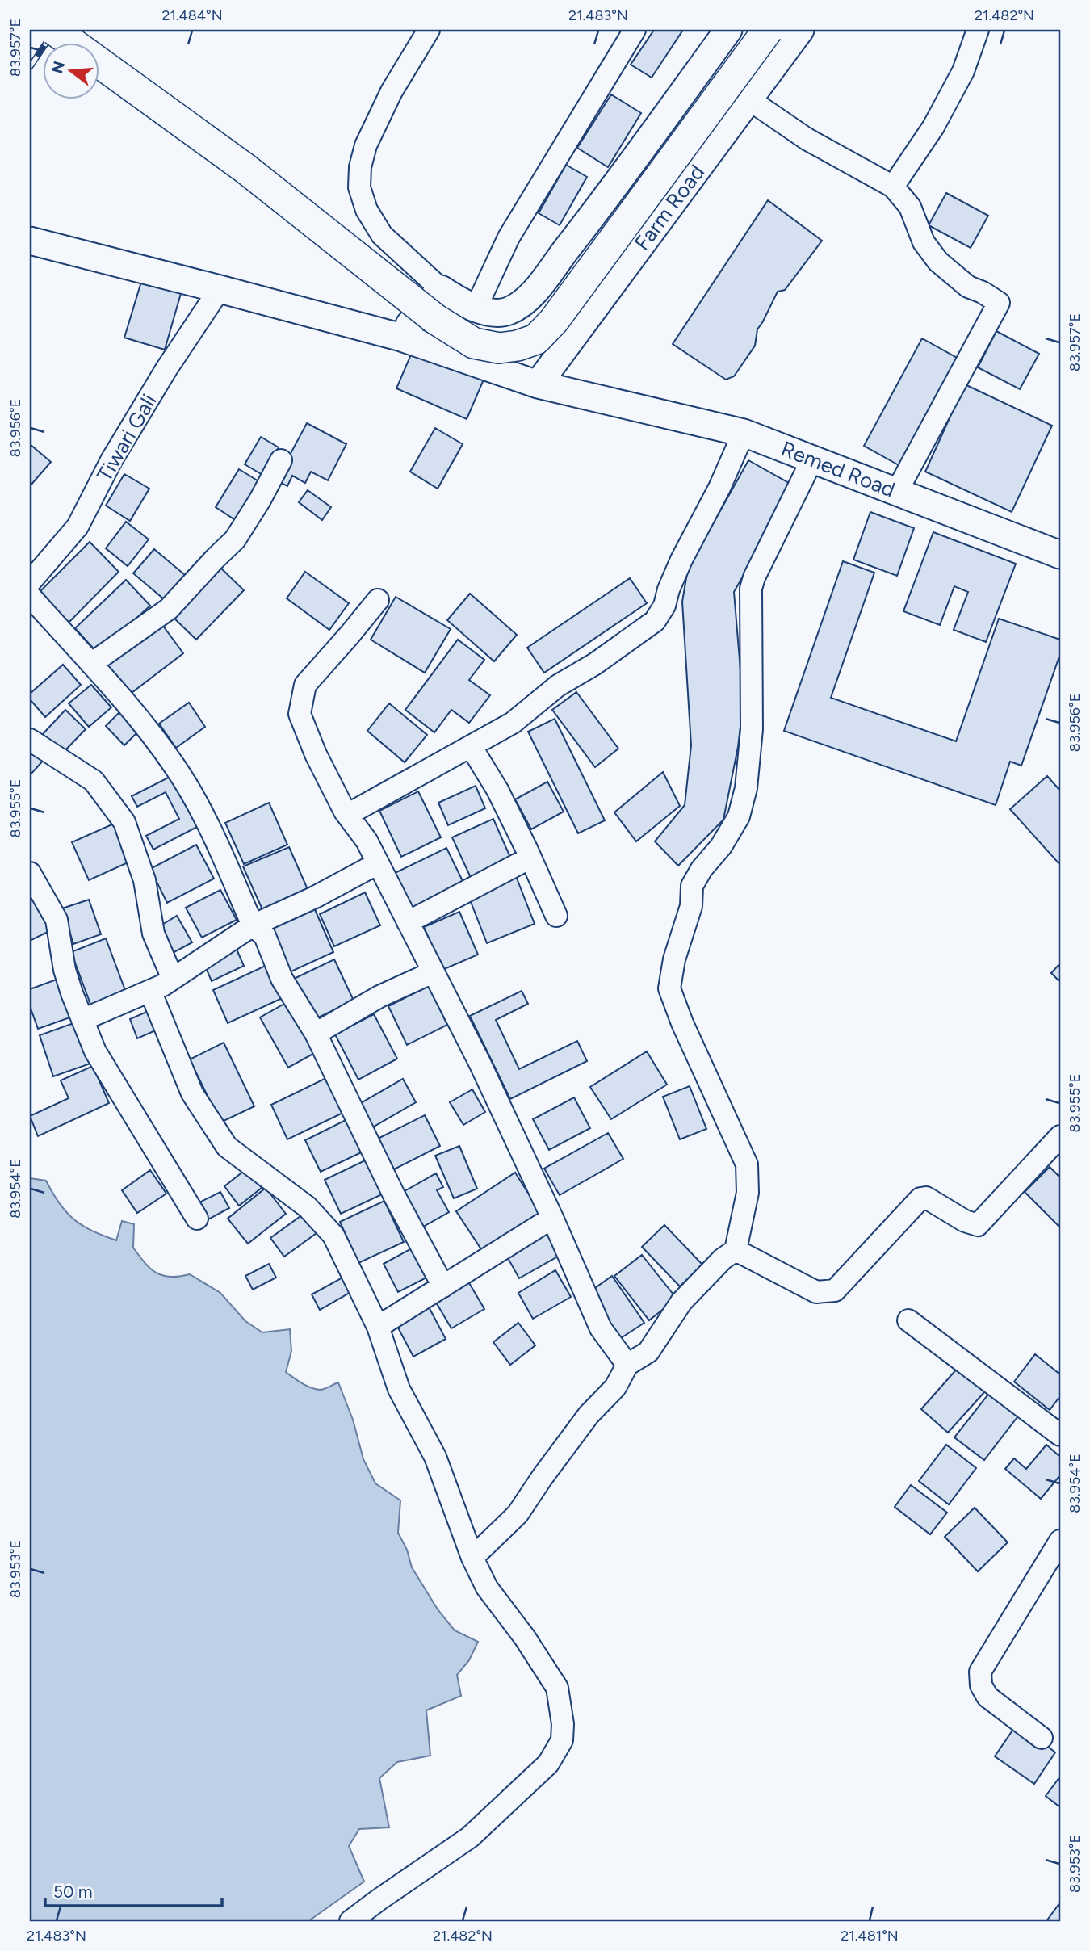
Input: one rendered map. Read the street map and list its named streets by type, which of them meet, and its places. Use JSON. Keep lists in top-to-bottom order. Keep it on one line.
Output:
{"streets":{"street":["Farm Road","Tiwari Gali","Remed Road"]},"crossings":[["Farm Road","Remed Road"],["Tiwari Gali","Remed Road"]],"scale_bar":"50 m","north":"left","coordinates":["21.484°N","21.483°N","21.482°N","83.957°E","83.956°E","83.955°E","83.954°E","83.953°E","21.481°N"]}
